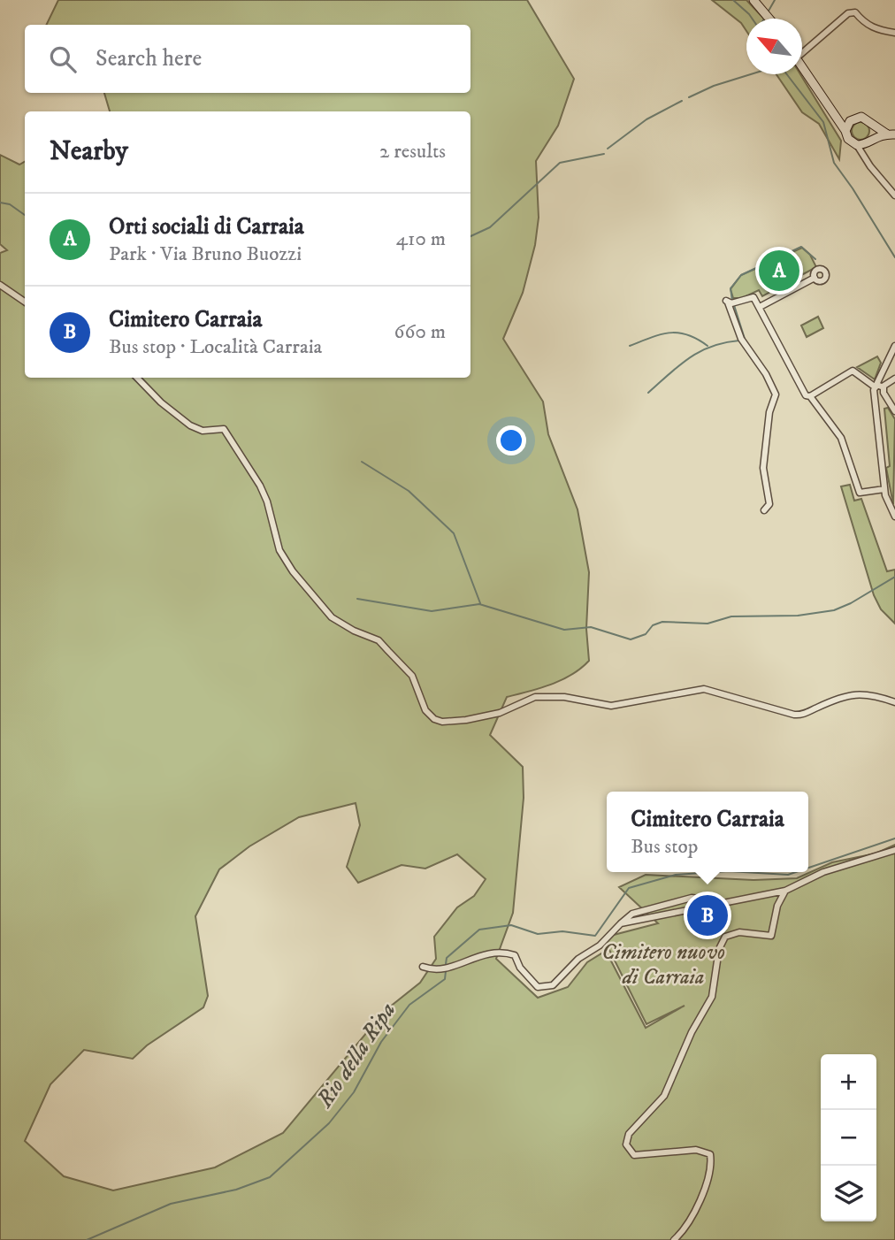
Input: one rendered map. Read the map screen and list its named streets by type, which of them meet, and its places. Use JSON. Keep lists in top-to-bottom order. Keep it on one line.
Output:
{"water":["Rio della Ripa"],"parks":["Cimitero nuovo di Carraia"],"north":"top left","page":{"search":"Search here","heading":["Nearby","2 results"],"list":[{"mark":"A","name":"Orti sociali di Carraia","note":"Park · Via Bruno Buozzi","value":"410 m"},{"mark":"B","name":"Cimitero Carraia","note":"Bus stop · Località Carraia","value":"660 m"}],"pins":["A","B"],"popup":["Cimitero Carraia","Bus stop"],"map_buttons":["+","−"]}}
